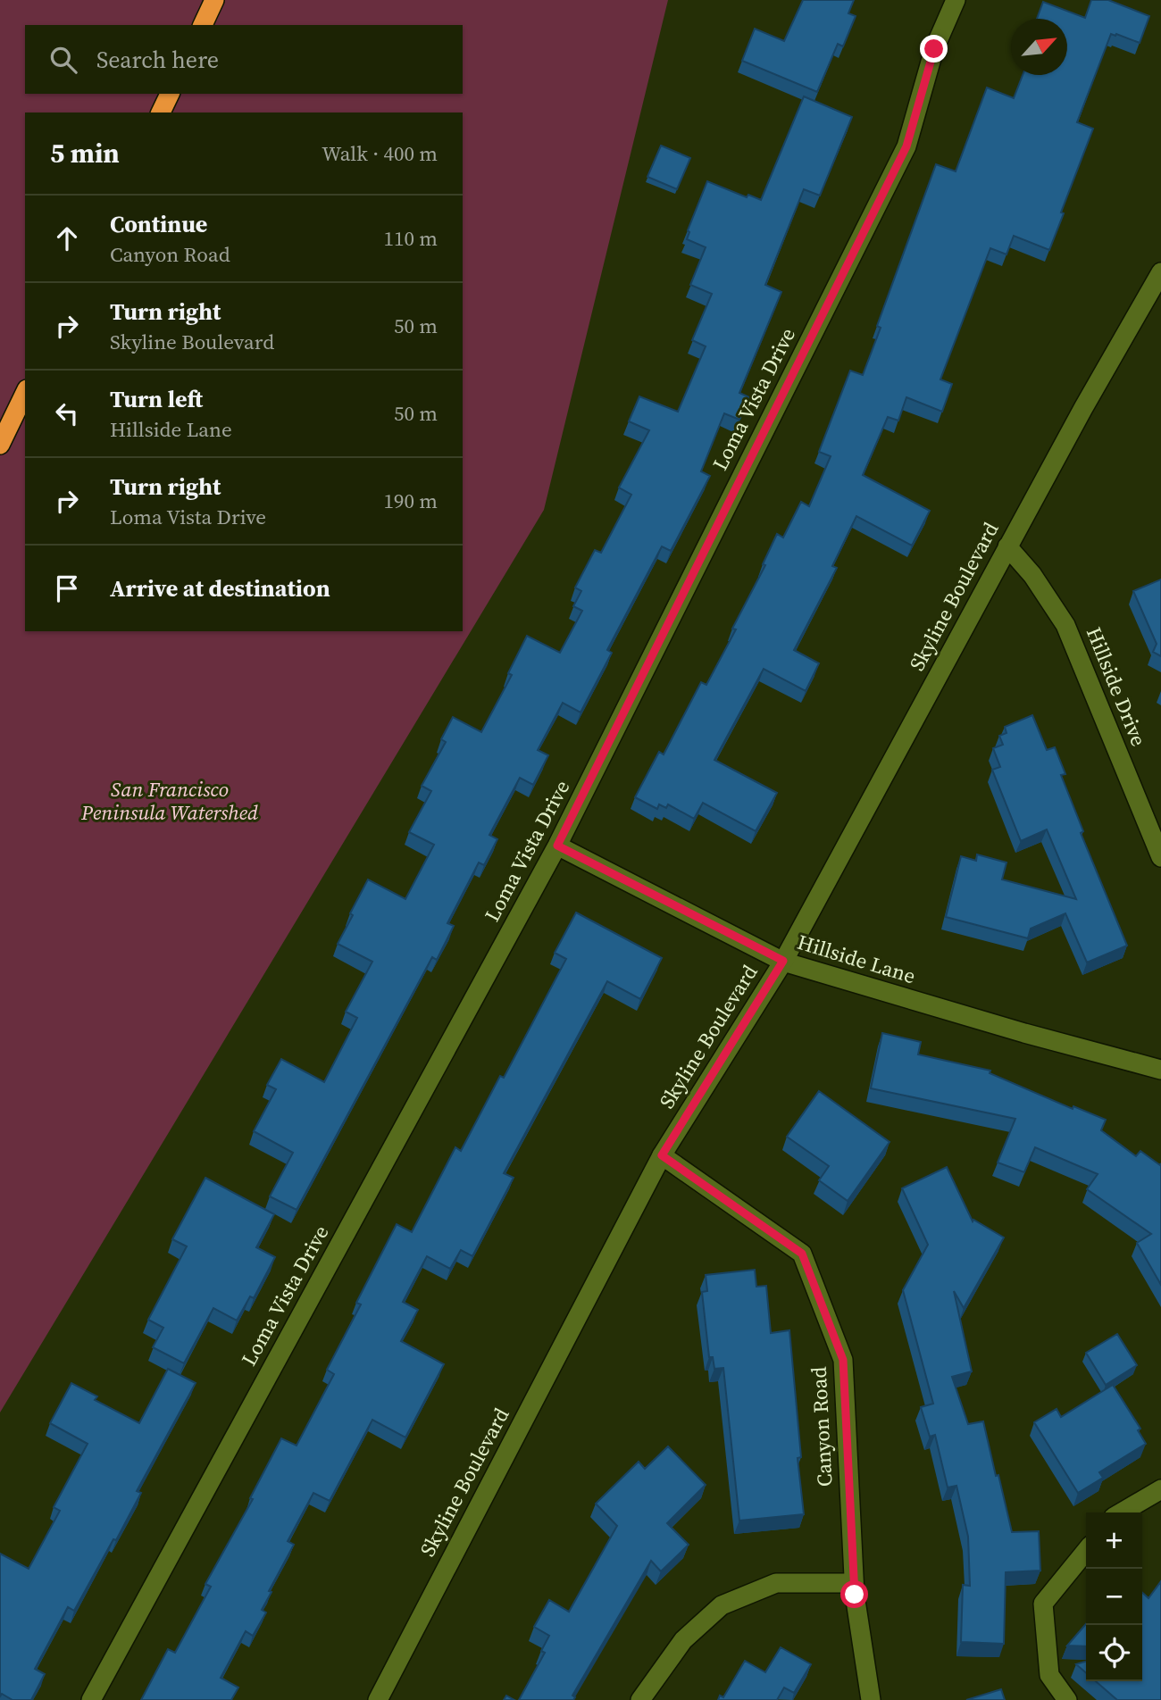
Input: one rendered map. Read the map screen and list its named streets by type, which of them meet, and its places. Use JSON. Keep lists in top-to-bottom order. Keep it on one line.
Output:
{"streets":{"street":["Loma Vista Drive","Skyline Boulevard","Hillside Drive","Hillside Lane","Canyon Road"]},"crossings":[["Loma Vista Drive","Hillside Lane"],["Skyline Boulevard","Hillside Drive"],["Skyline Boulevard","Hillside Lane"],["Skyline Boulevard","Canyon Road"]],"parks":["San Francisco Peninsula Watershed"],"north":"top right","page":{"search":"Search here","heading":["5 min","Walk · 400 m"],"list":[["Continue","Canyon Road","110 m"],["Turn right","Skyline Boulevard","50 m"],["Turn left","Hillside Lane","50 m"],["Turn right","Loma Vista Drive","190 m"],"Arrive at destination"],"map_buttons":["+","−"]}}
